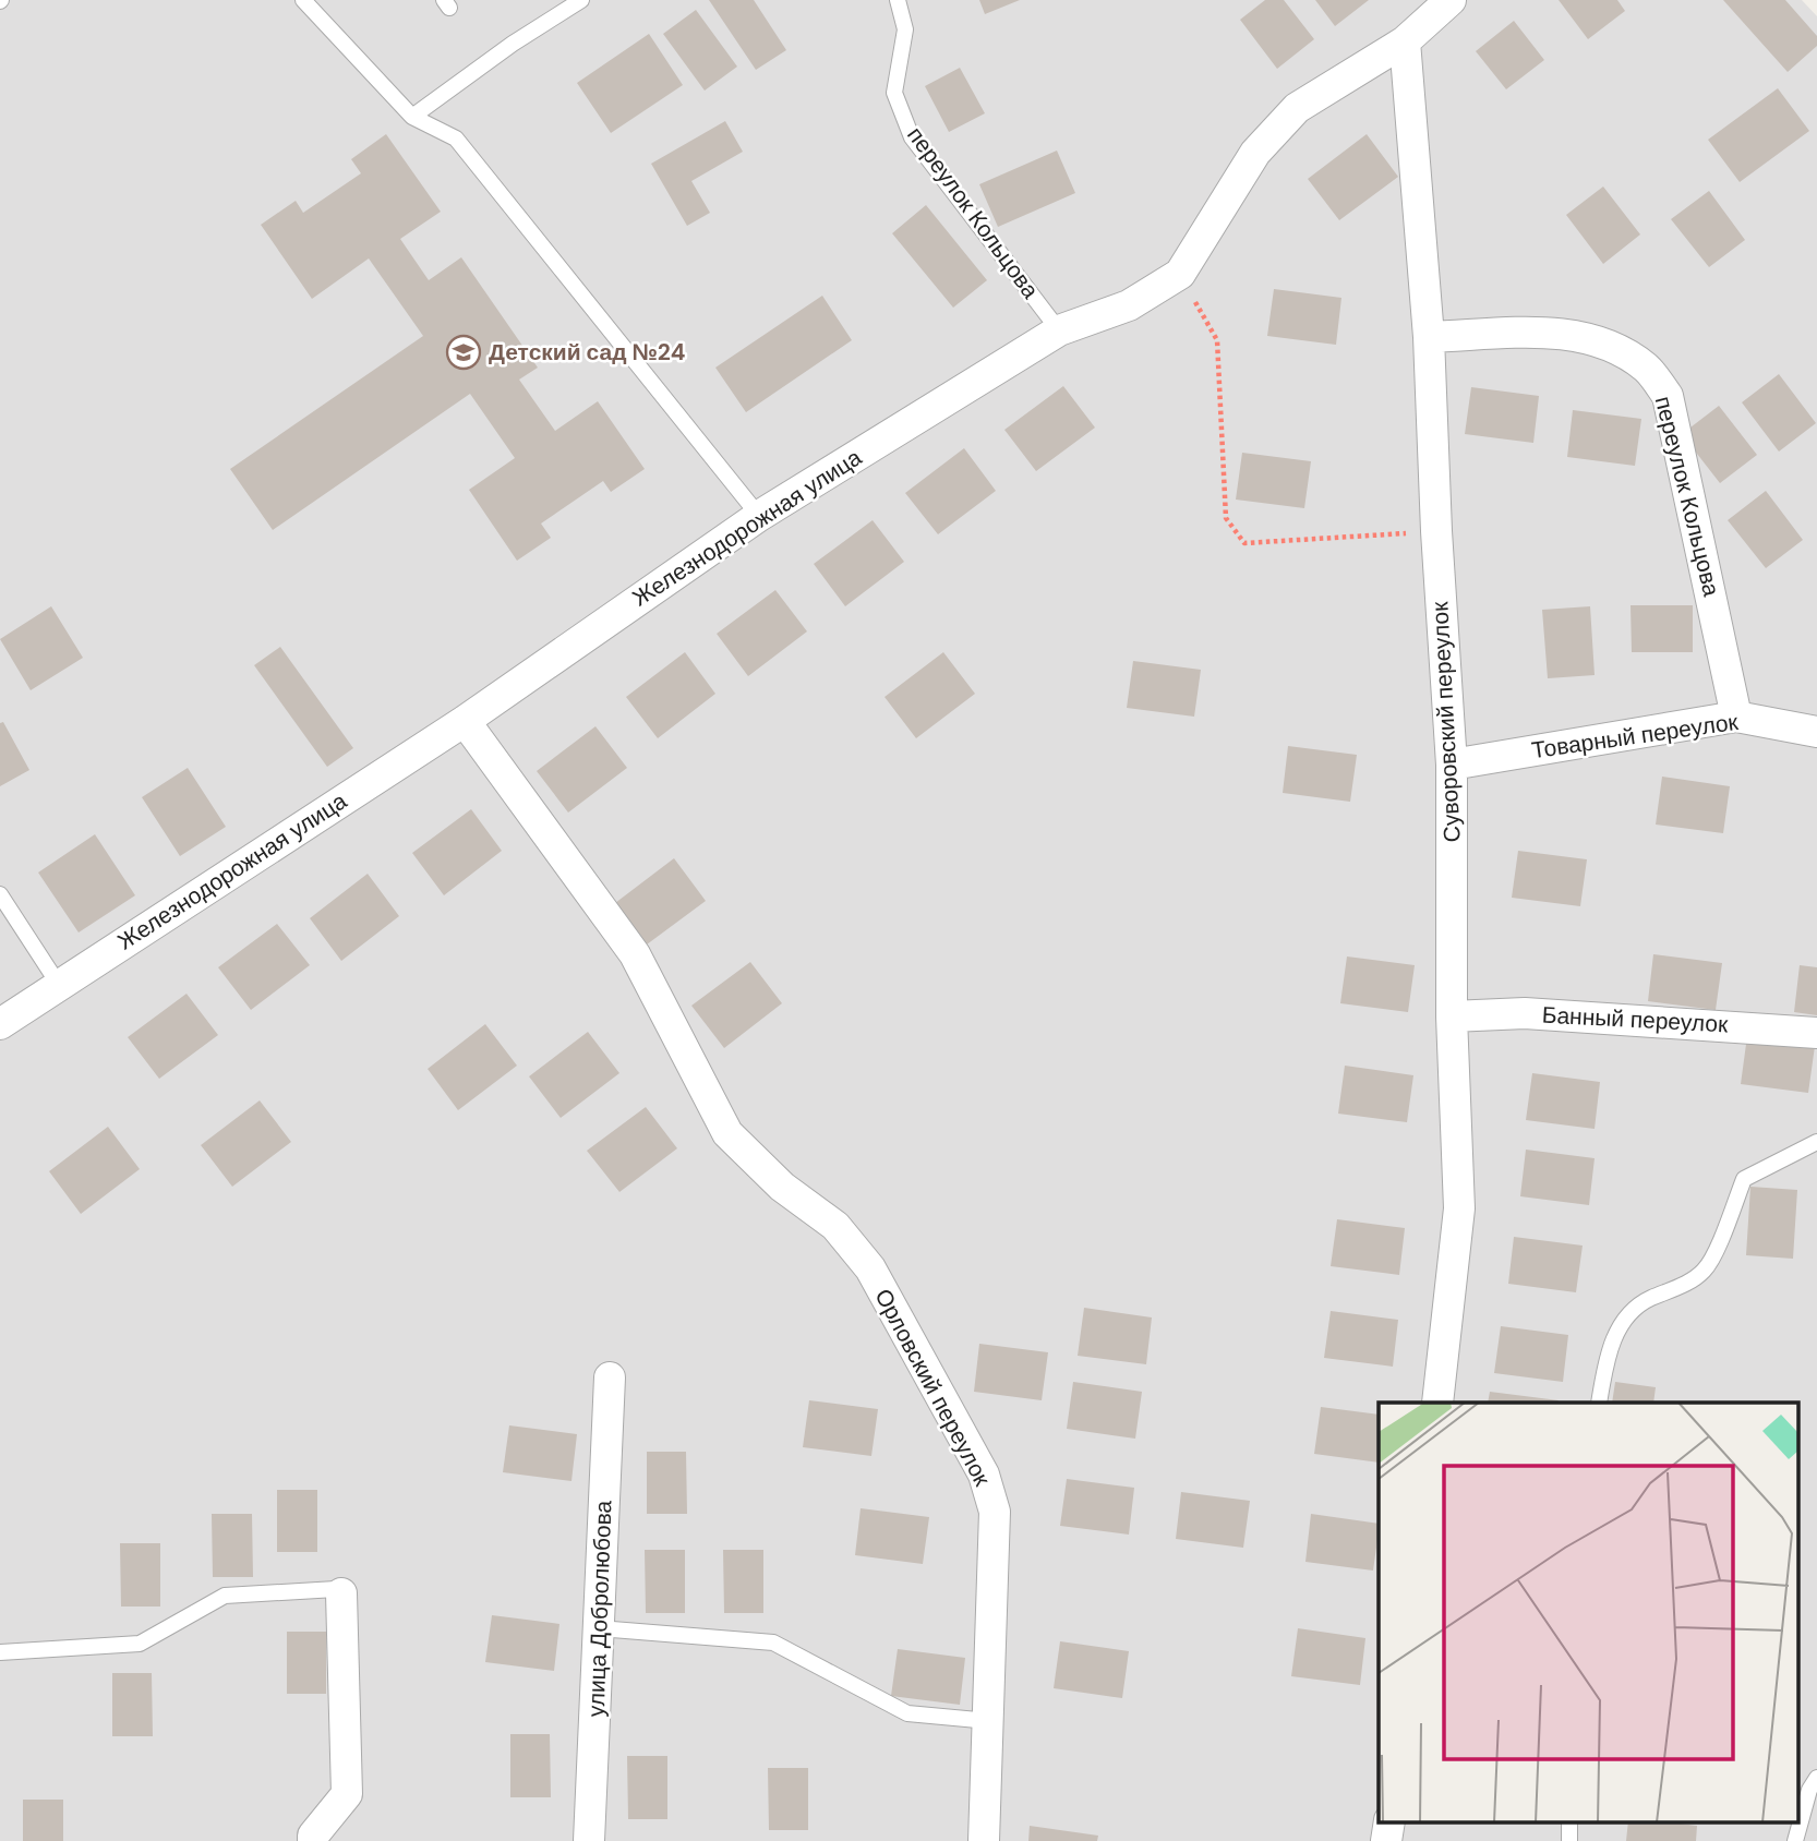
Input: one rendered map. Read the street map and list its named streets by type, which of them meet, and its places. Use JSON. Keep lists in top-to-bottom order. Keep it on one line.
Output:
{"streets":{"street":["переулок Кольцова","Железнодорожная улица","Суворовский переулок","Товарный переулок","Банный переулок","Орловский переулок","улица Добролюбова"]},"crossings":[["переулок Кольцова","Железнодорожная улица"],["переулок Кольцова","Суворовский переулок"],["переулок Кольцова","Товарный переулок"],["Железнодорожная улица","Суворовский переулок"],["Железнодорожная улица","Орловский переулок"],["Суворовский переулок","Товарный переулок"],["Суворовский переулок","Банный переулок"]],"places":{"school or university":["Детский сад №24"]}}
